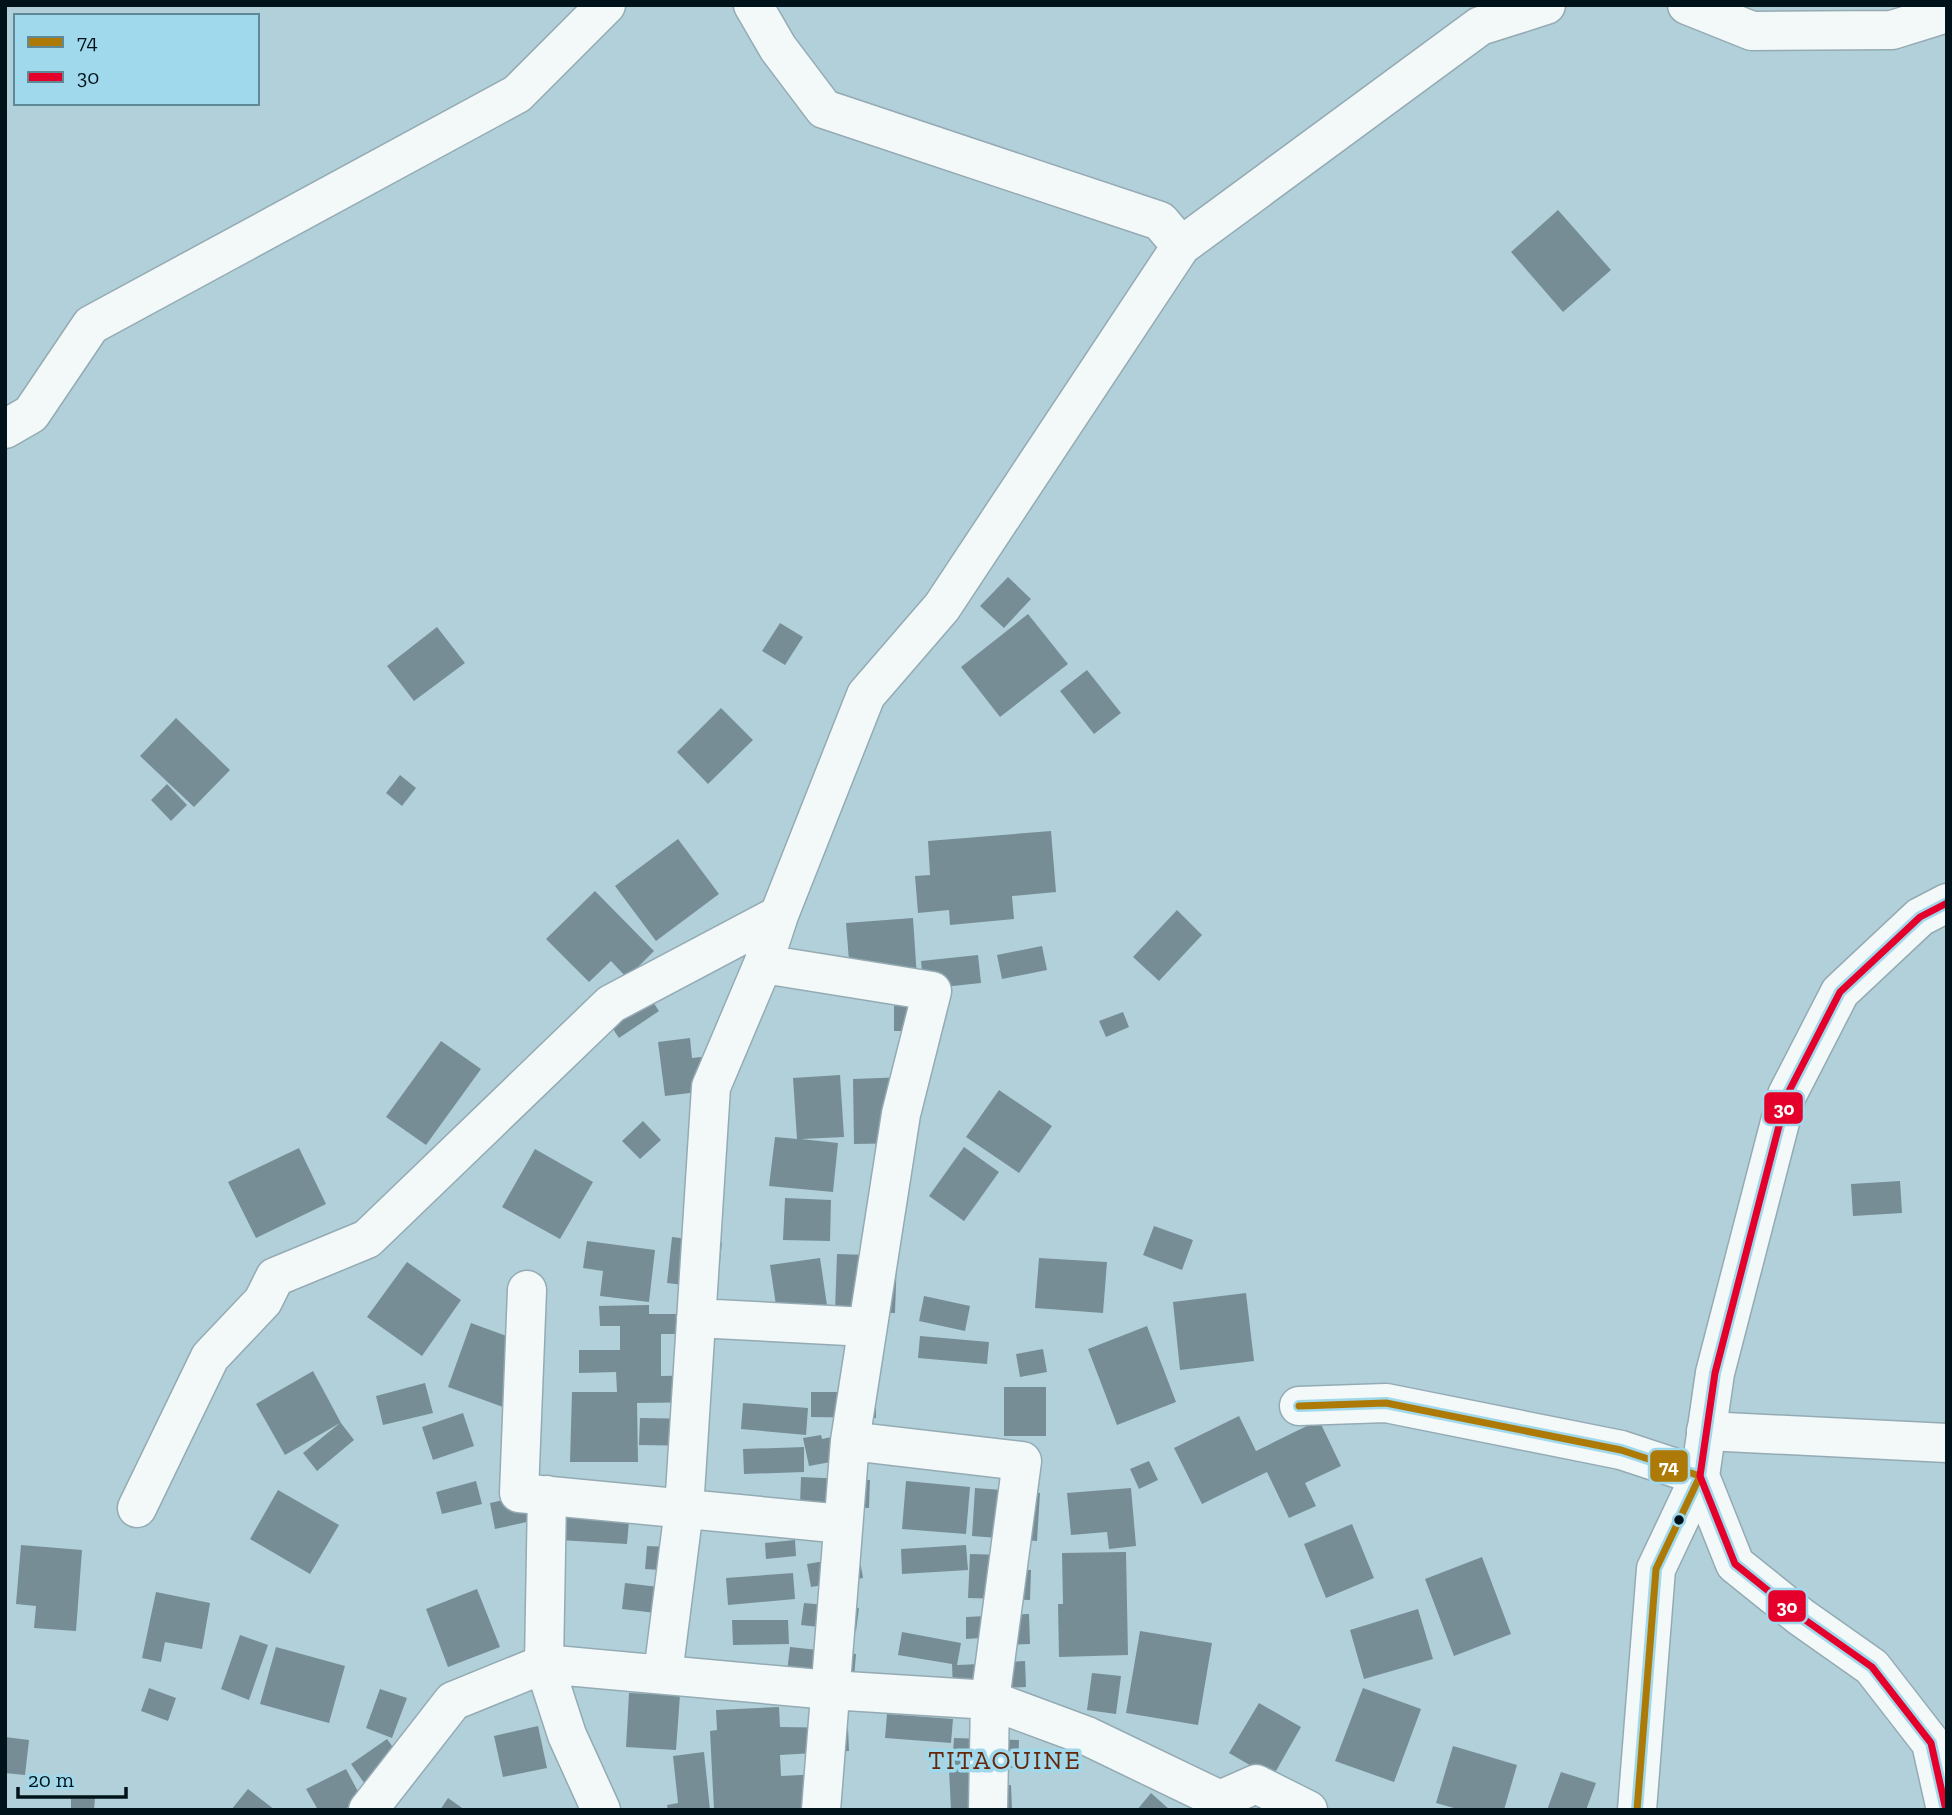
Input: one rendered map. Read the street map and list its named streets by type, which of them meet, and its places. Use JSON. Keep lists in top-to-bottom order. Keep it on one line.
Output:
{"districts":["TITAOUINE"],"lines":["transit line 30","transit line 74"],"legend":["74","30"],"scale_bar":"20 m"}
